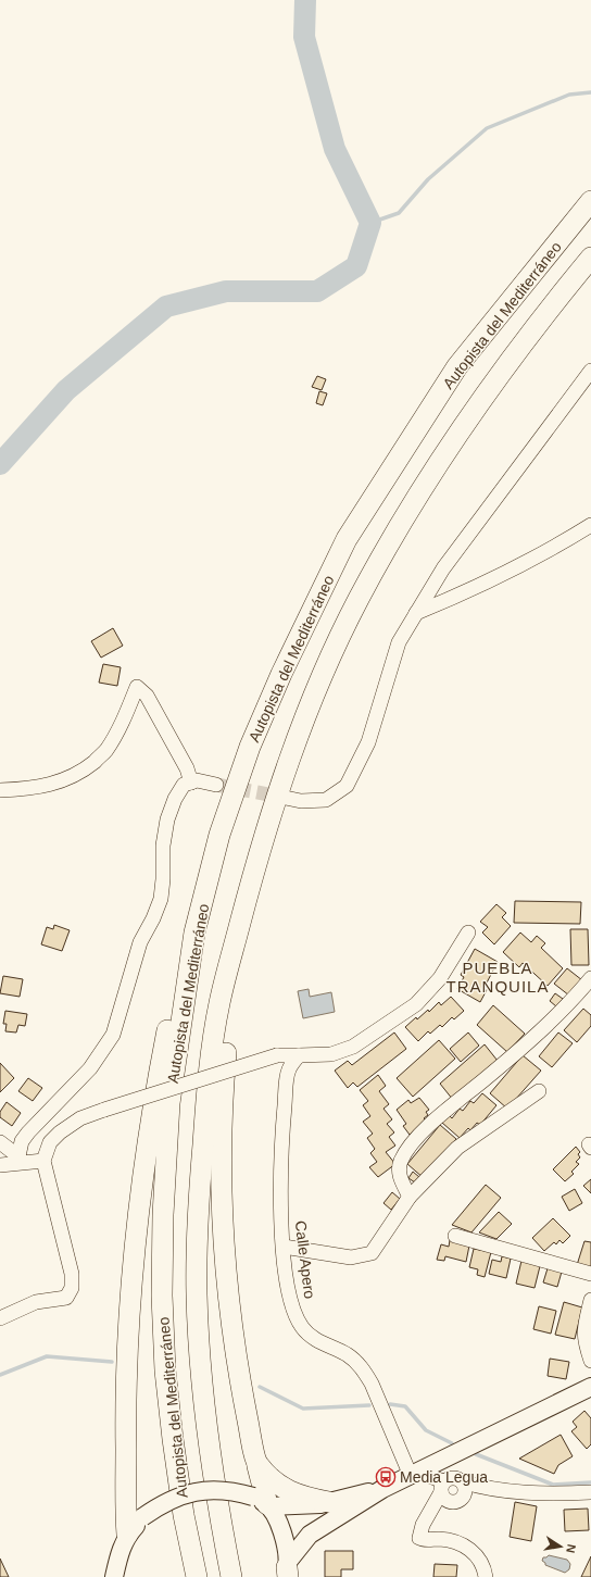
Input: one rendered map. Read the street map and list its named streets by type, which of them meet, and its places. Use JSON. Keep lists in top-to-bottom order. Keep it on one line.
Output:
{"streets":{"highway":["Autopista del Mediterráneo"],"street":["Calle Apero"]},"districts":["PUEBLA TRANQUILA"],"places":{"bus stop":["Media Legua"]},"north":"right"}
